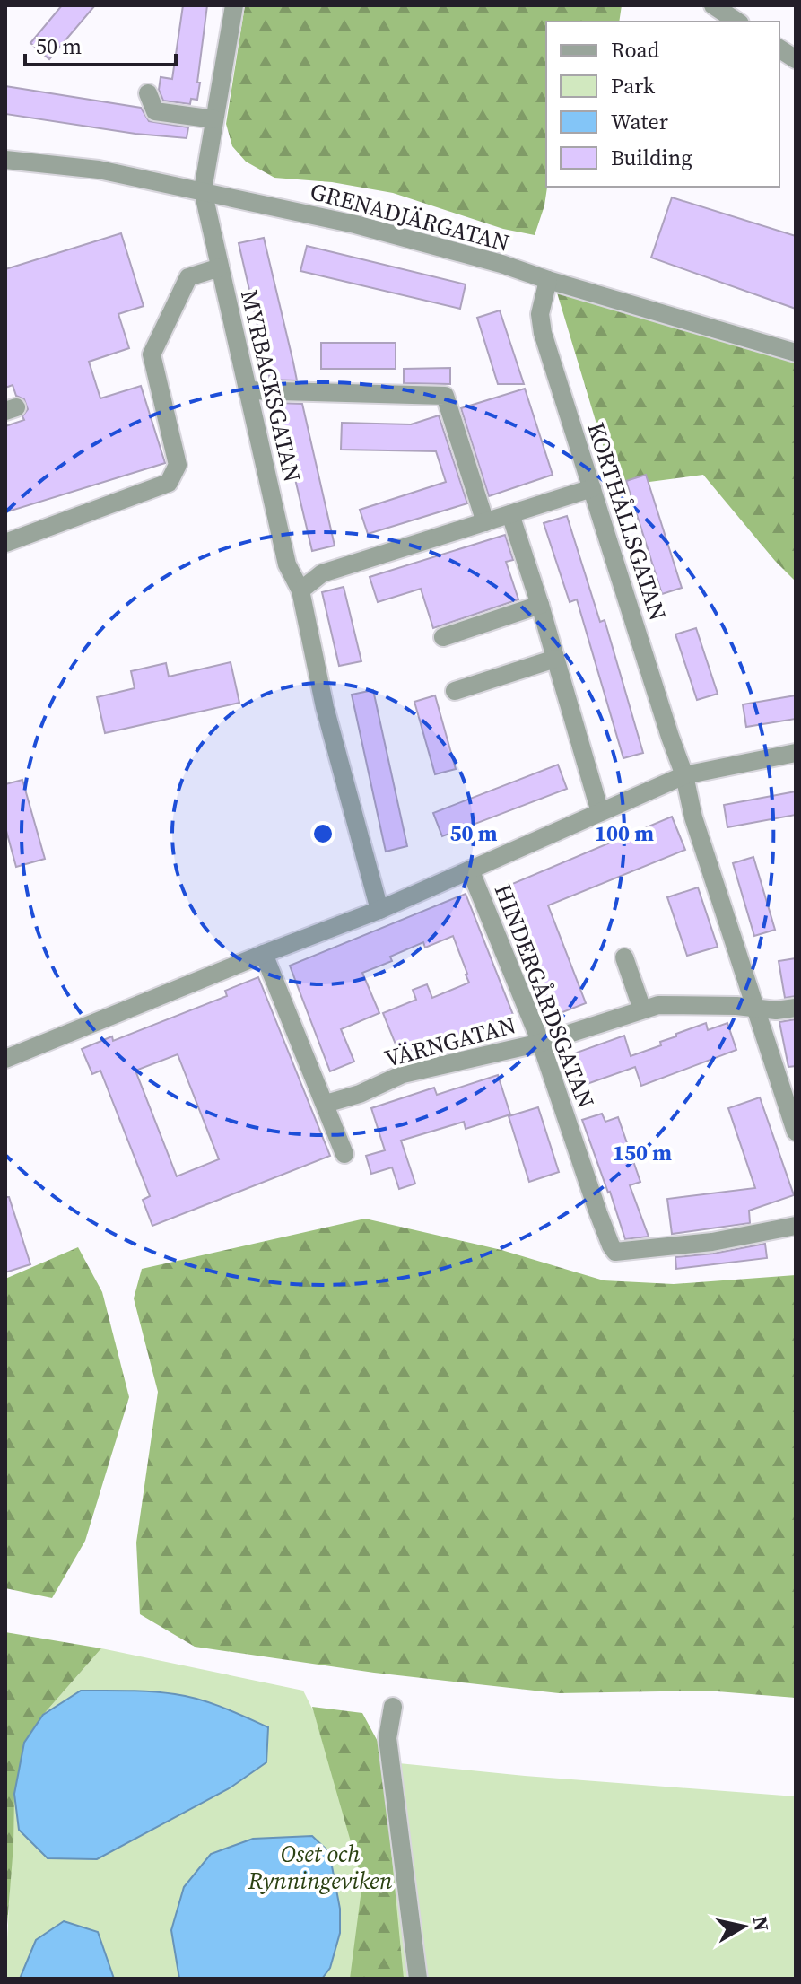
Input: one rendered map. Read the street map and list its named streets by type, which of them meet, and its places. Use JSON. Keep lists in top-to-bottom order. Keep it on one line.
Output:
{"streets":{"street":["GRENADJÄRGATAN","MYRBACKSGATAN","KORTHÅLLSGATAN","HINDERGÅRDSGATAN","VÄRNGATAN"]},"crossings":[["GRENADJÄRGATAN","MYRBACKSGATAN"],["GRENADJÄRGATAN","KORTHÅLLSGATAN"],["MYRBACKSGATAN","HINDERGÅRDSGATAN"],["KORTHÅLLSGATAN","HINDERGÅRDSGATAN"],["HINDERGÅRDSGATAN","VÄRNGATAN"]],"parks":["Oset och Rynningeviken"],"legend":["Road","Park","Water","Building"],"scale_bar":"50 m","north":"right","rings":["50 m","100 m","150 m"]}
